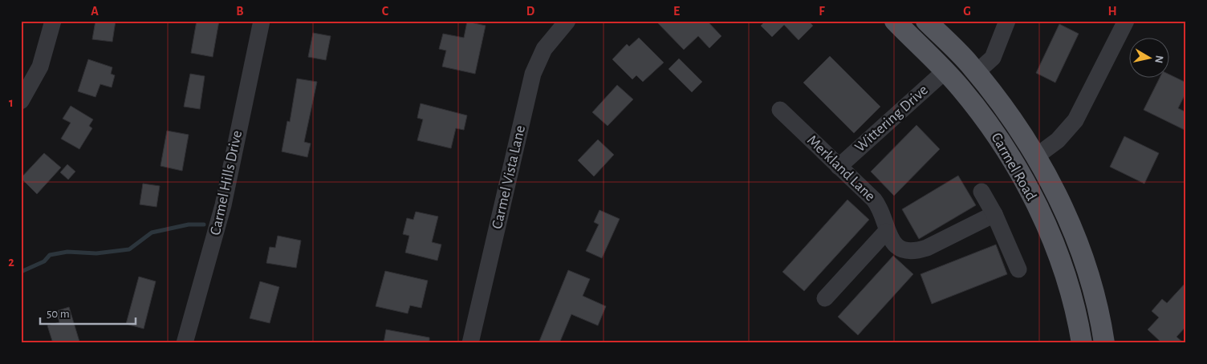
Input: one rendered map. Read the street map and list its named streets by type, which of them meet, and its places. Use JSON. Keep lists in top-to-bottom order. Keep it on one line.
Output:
{"streets":{"main road":["Carmel Road"],"street":["Wittering Drive","Merkland Lane","Carmel Vista Lane","Carmel Hills Drive"]},"crossings":[["Wittering Drive","Carmel Road"],["Wittering Drive","Merkland Lane"]],"scale_bar":"50 m","north":"right","grid":{"columns":["A","B","C","D","E","F","G","H"],"rows":["1","2"]}}
